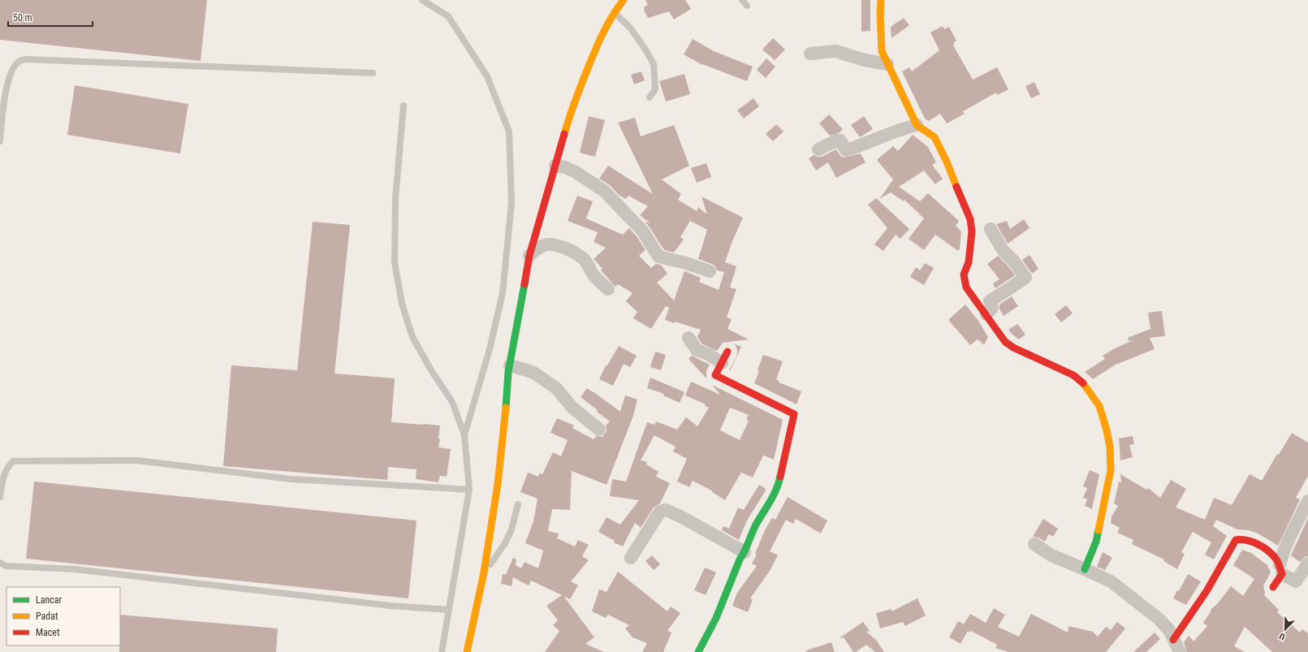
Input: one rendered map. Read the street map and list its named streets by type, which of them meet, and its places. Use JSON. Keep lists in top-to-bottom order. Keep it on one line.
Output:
{"legend":["Lancar","Padat","Macet"],"scale_bar":"50 m","north":"bottom left"}
